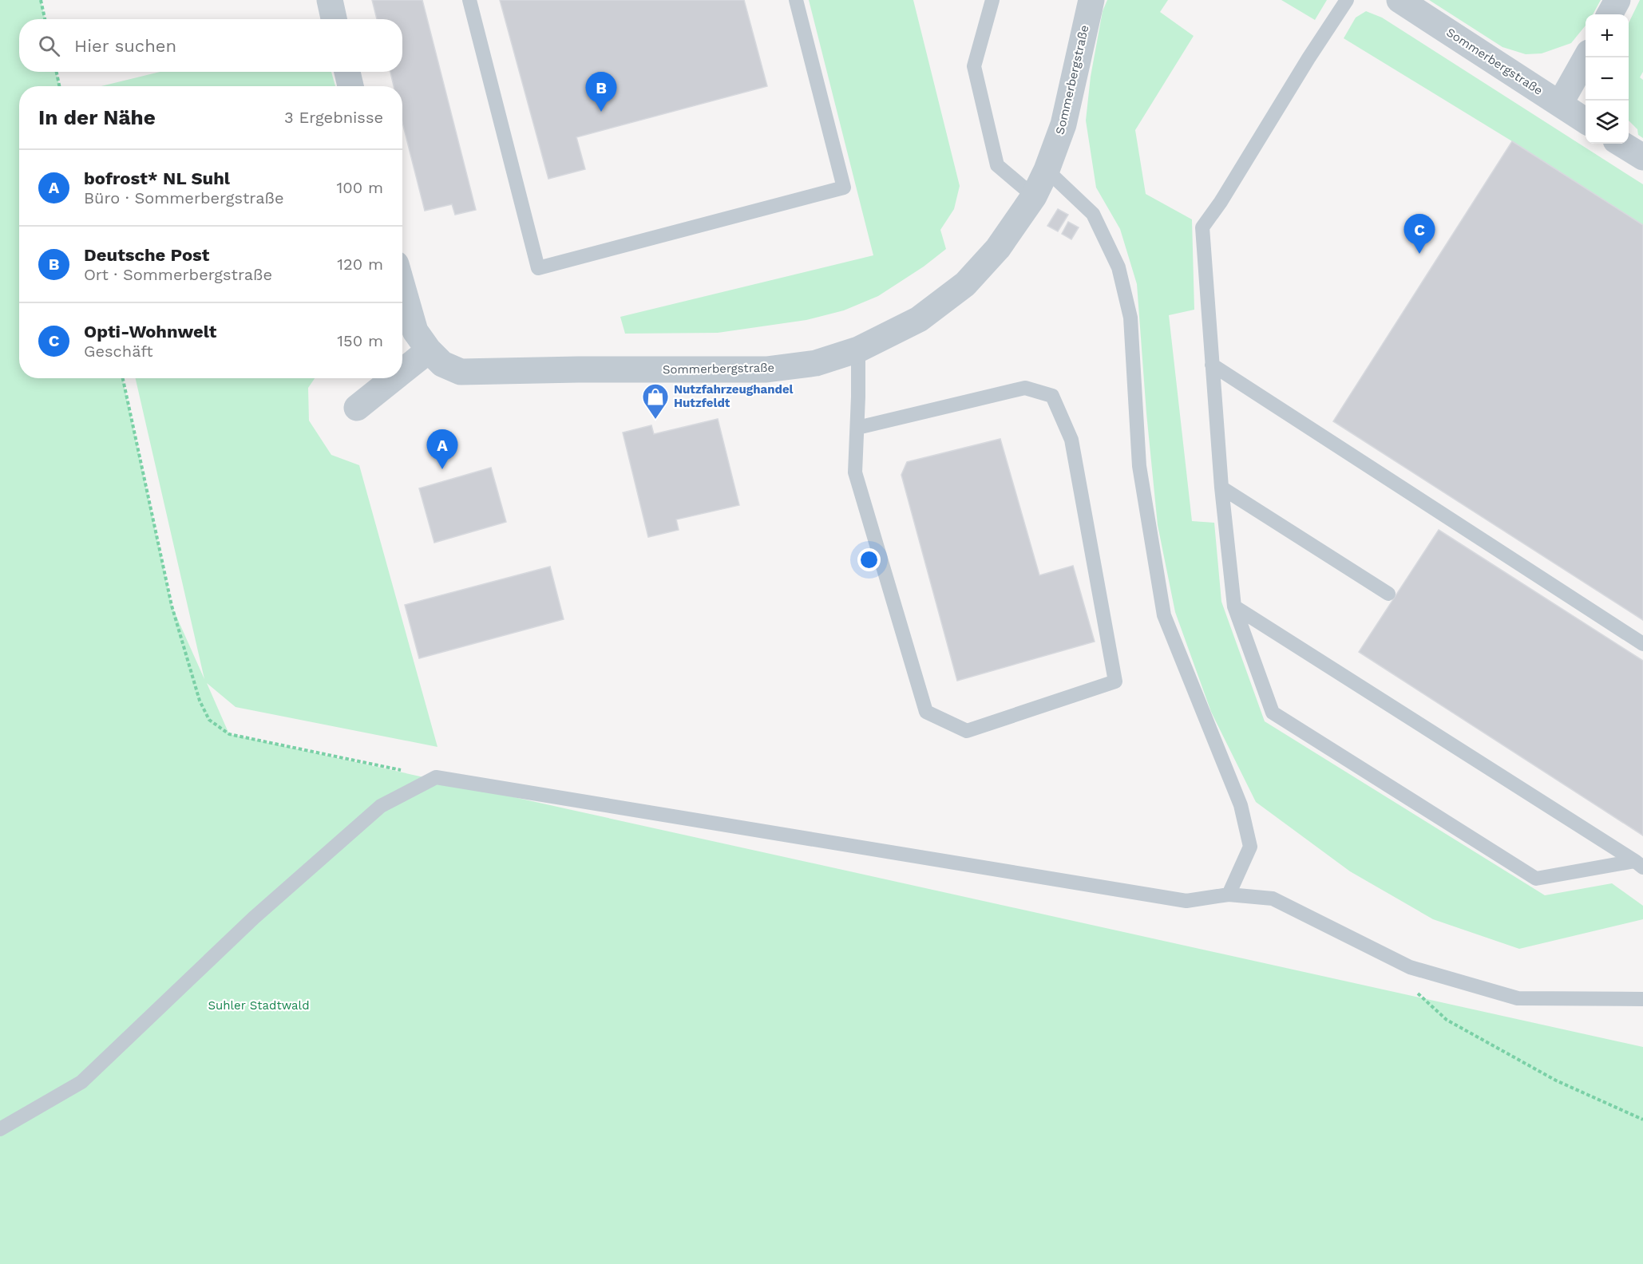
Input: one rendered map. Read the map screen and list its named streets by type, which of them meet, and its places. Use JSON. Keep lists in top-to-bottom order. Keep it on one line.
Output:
{"streets":{"street":["Sommerbergstraße"]},"parks":["Suhler Stadtwald"],"places":{"shop":["Nutzfahrzeughandel Hutzfeldt"]},"page":{"map_buttons":["+","−"],"search":"Hier suchen","pins":["B","C","A"],"heading":["In der Nähe","3 Ergebnisse"],"list":[{"mark":"A","name":"bofrost* NL Suhl","note":"Büro · Sommerbergstraße","value":"100 m"},{"mark":"B","name":"Deutsche Post","note":"Ort · Sommerbergstraße","value":"120 m"},{"mark":"C","name":"Opti-Wohnwelt","note":"Geschäft","value":"150 m"}]}}
